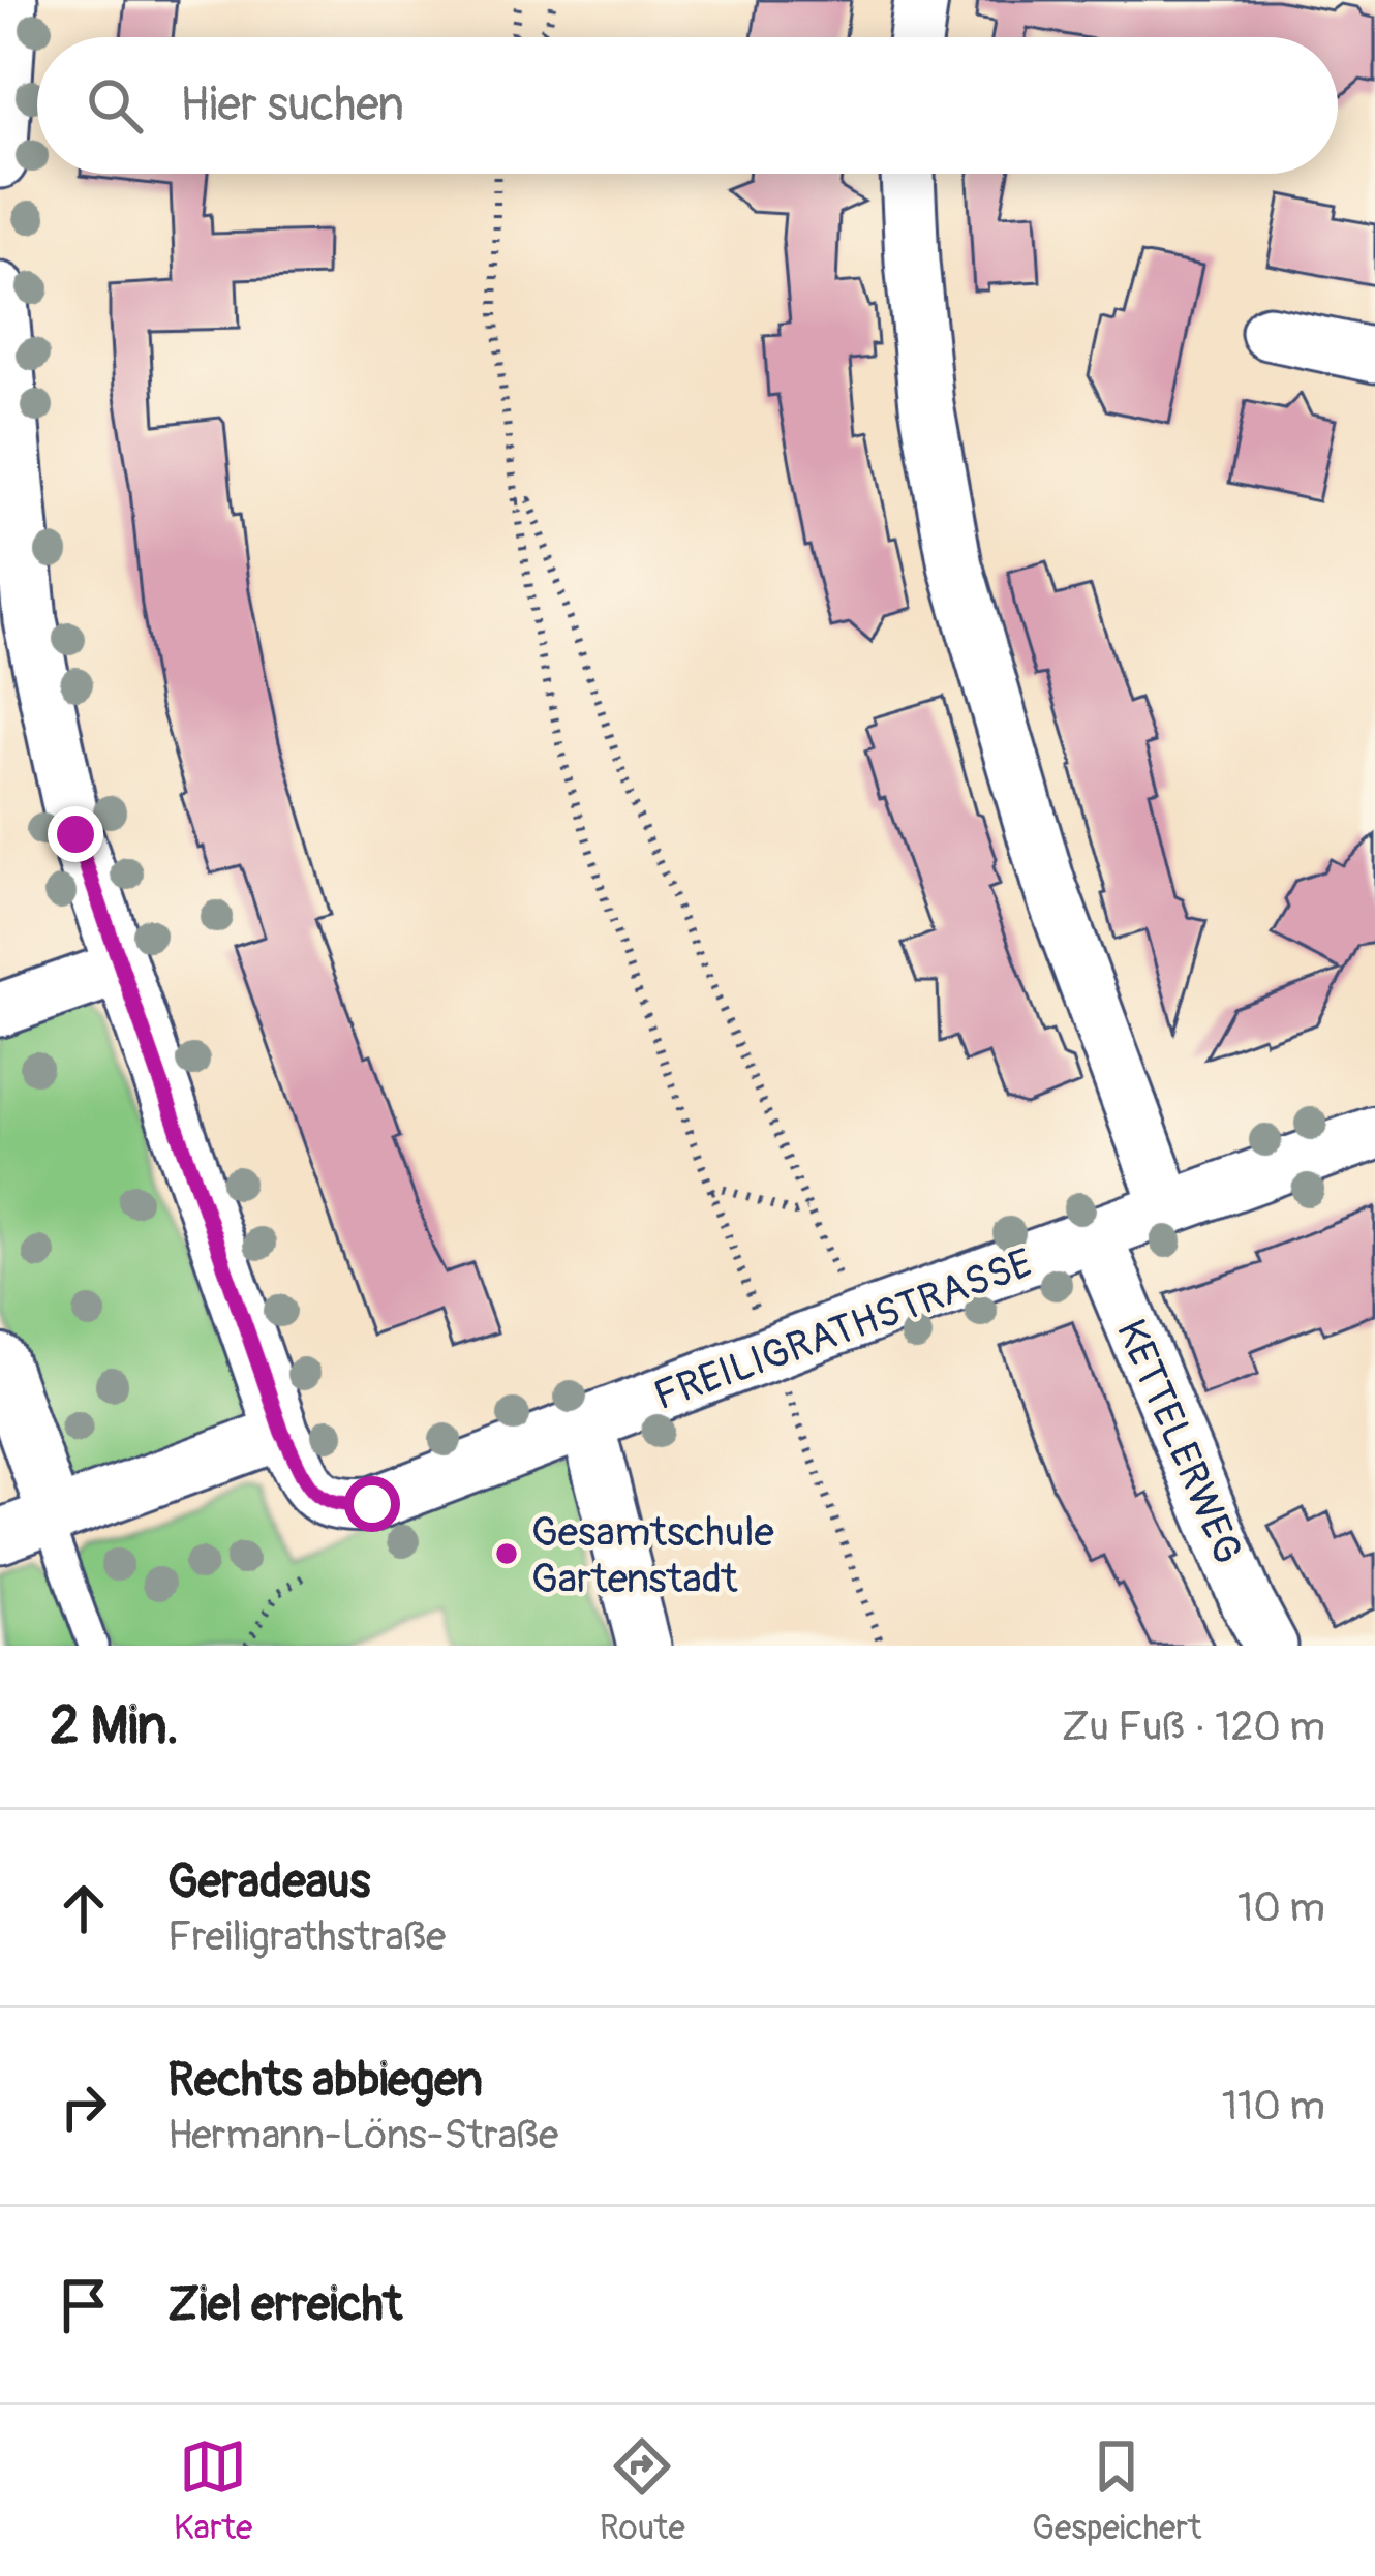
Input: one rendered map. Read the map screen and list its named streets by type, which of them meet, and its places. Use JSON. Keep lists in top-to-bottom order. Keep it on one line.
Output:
{"streets":{"street":["FREILIGRATHSTRASSE","KETTELERWEG"]},"crossings":[["FREILIGRATHSTRASSE","KETTELERWEG"]],"places":["Gesamtschule Gartenstadt"],"page":{"search":"Hier suchen","heading":["2 Min.","Zu Fuß · 120 m"],"list":[["Geradeaus","Freiligrathstraße","10 m"],["Rechts abbiegen","Hermann-Löns-Straße","110 m"],"Ziel erreicht"],"nav":["Karte","Route","Gespeichert"]}}
